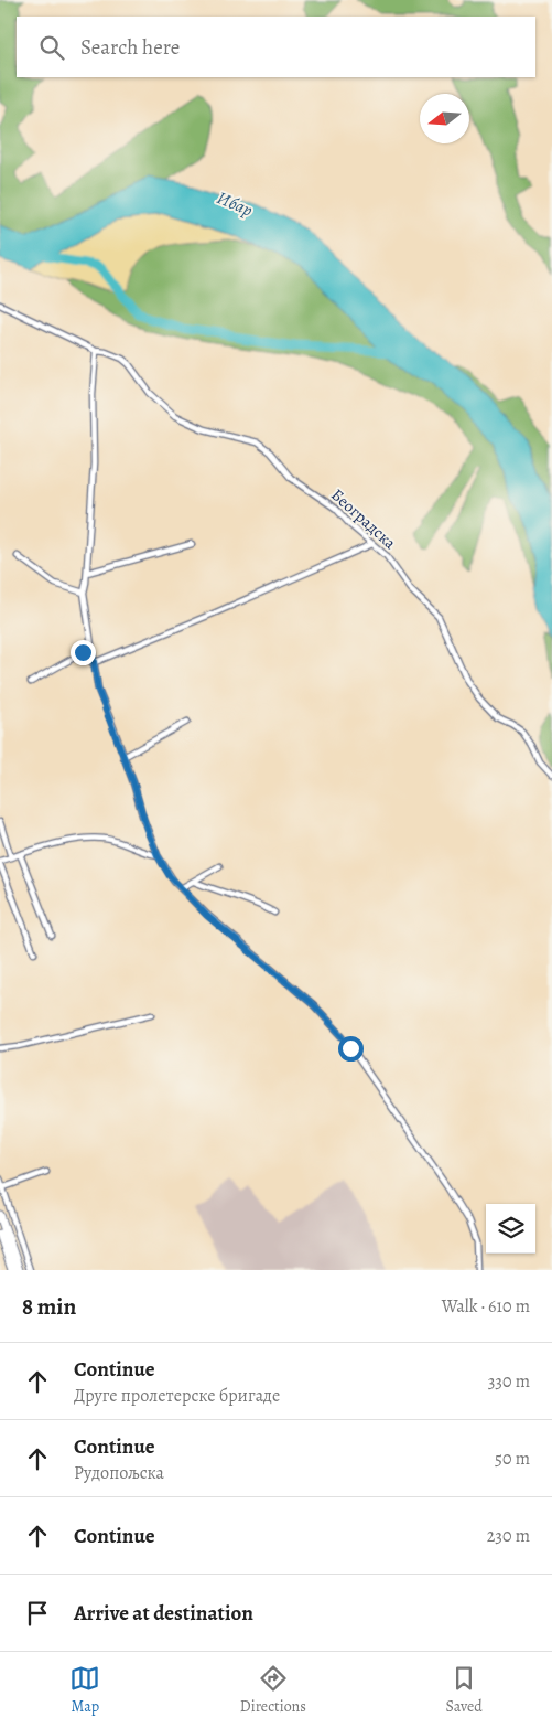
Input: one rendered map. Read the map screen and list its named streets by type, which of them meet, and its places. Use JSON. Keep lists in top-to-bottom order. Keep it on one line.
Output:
{"streets":{"street":["Београдска"]},"water":["Ибар"],"north":"left","page":{"search":"Search here","heading":["8 min","Walk · 610 m"],"list":[["Continue","Друге пролетерске бригаде","330 m"],["Continue","Рудопољска","50 m"],["Continue","230 m"],"Arrive at destination"],"nav":["Map","Directions","Saved"]}}
